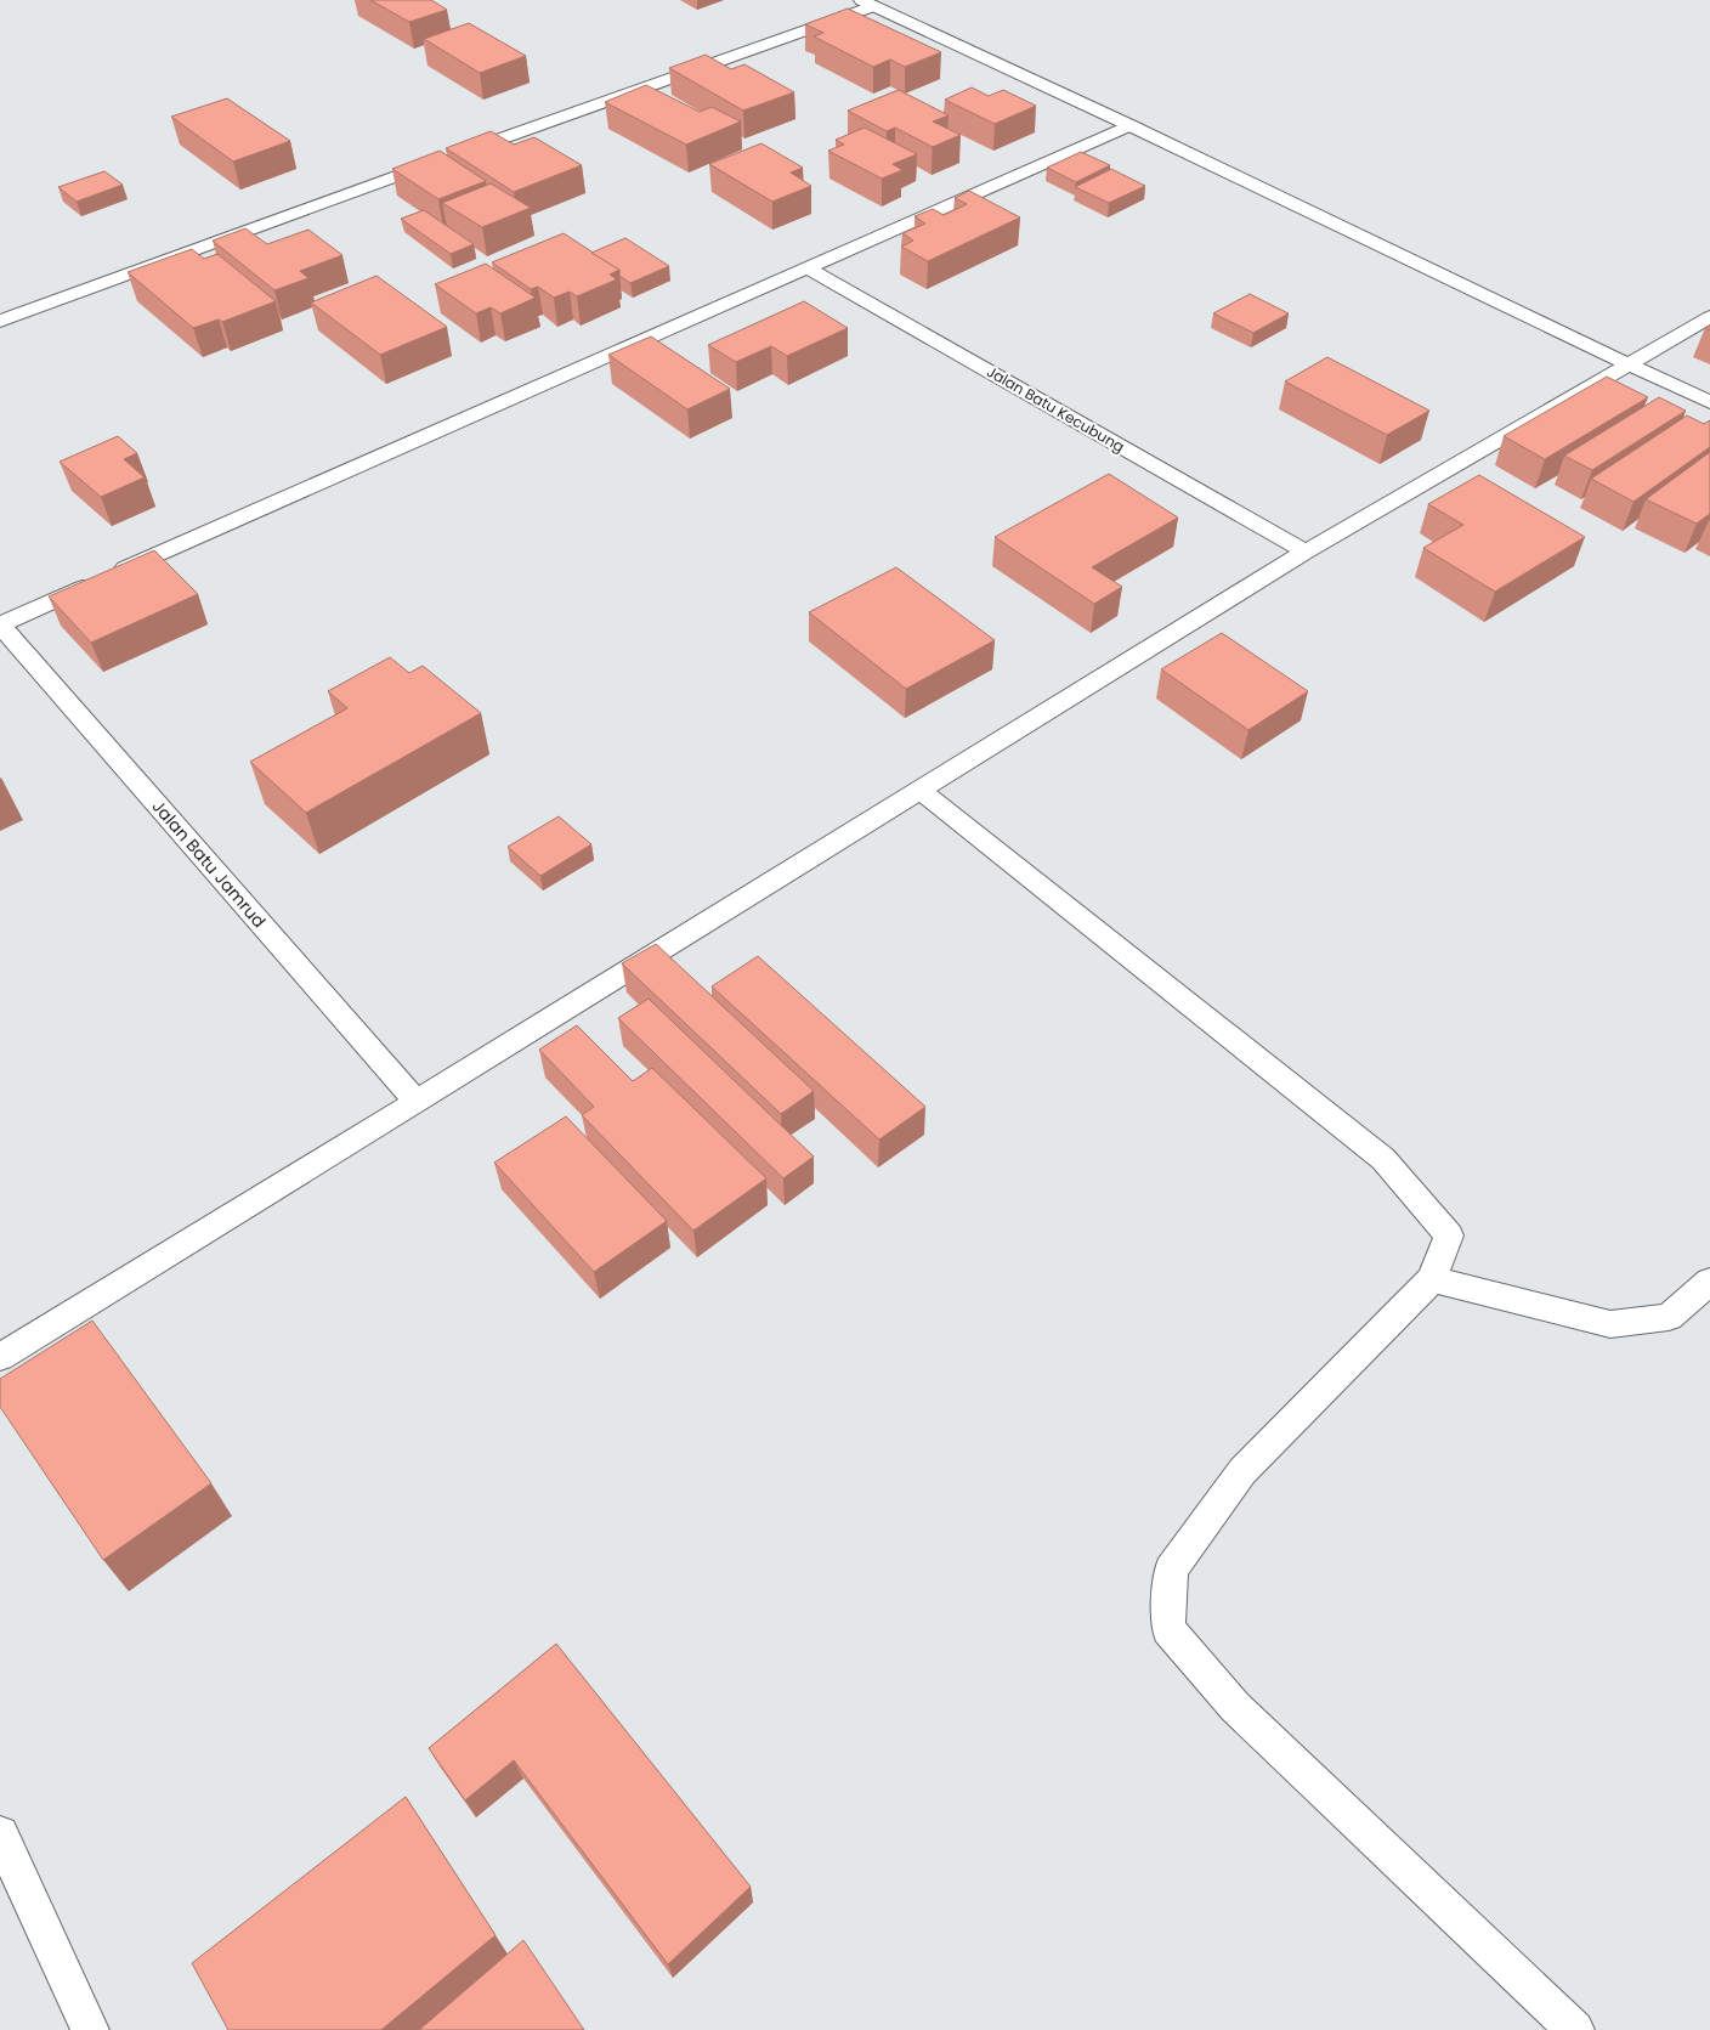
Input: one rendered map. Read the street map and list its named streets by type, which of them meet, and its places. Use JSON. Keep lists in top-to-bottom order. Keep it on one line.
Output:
{"streets":{"street":["Jalan Batu Kecubung","Jalan Batu Jamrud"]}}
